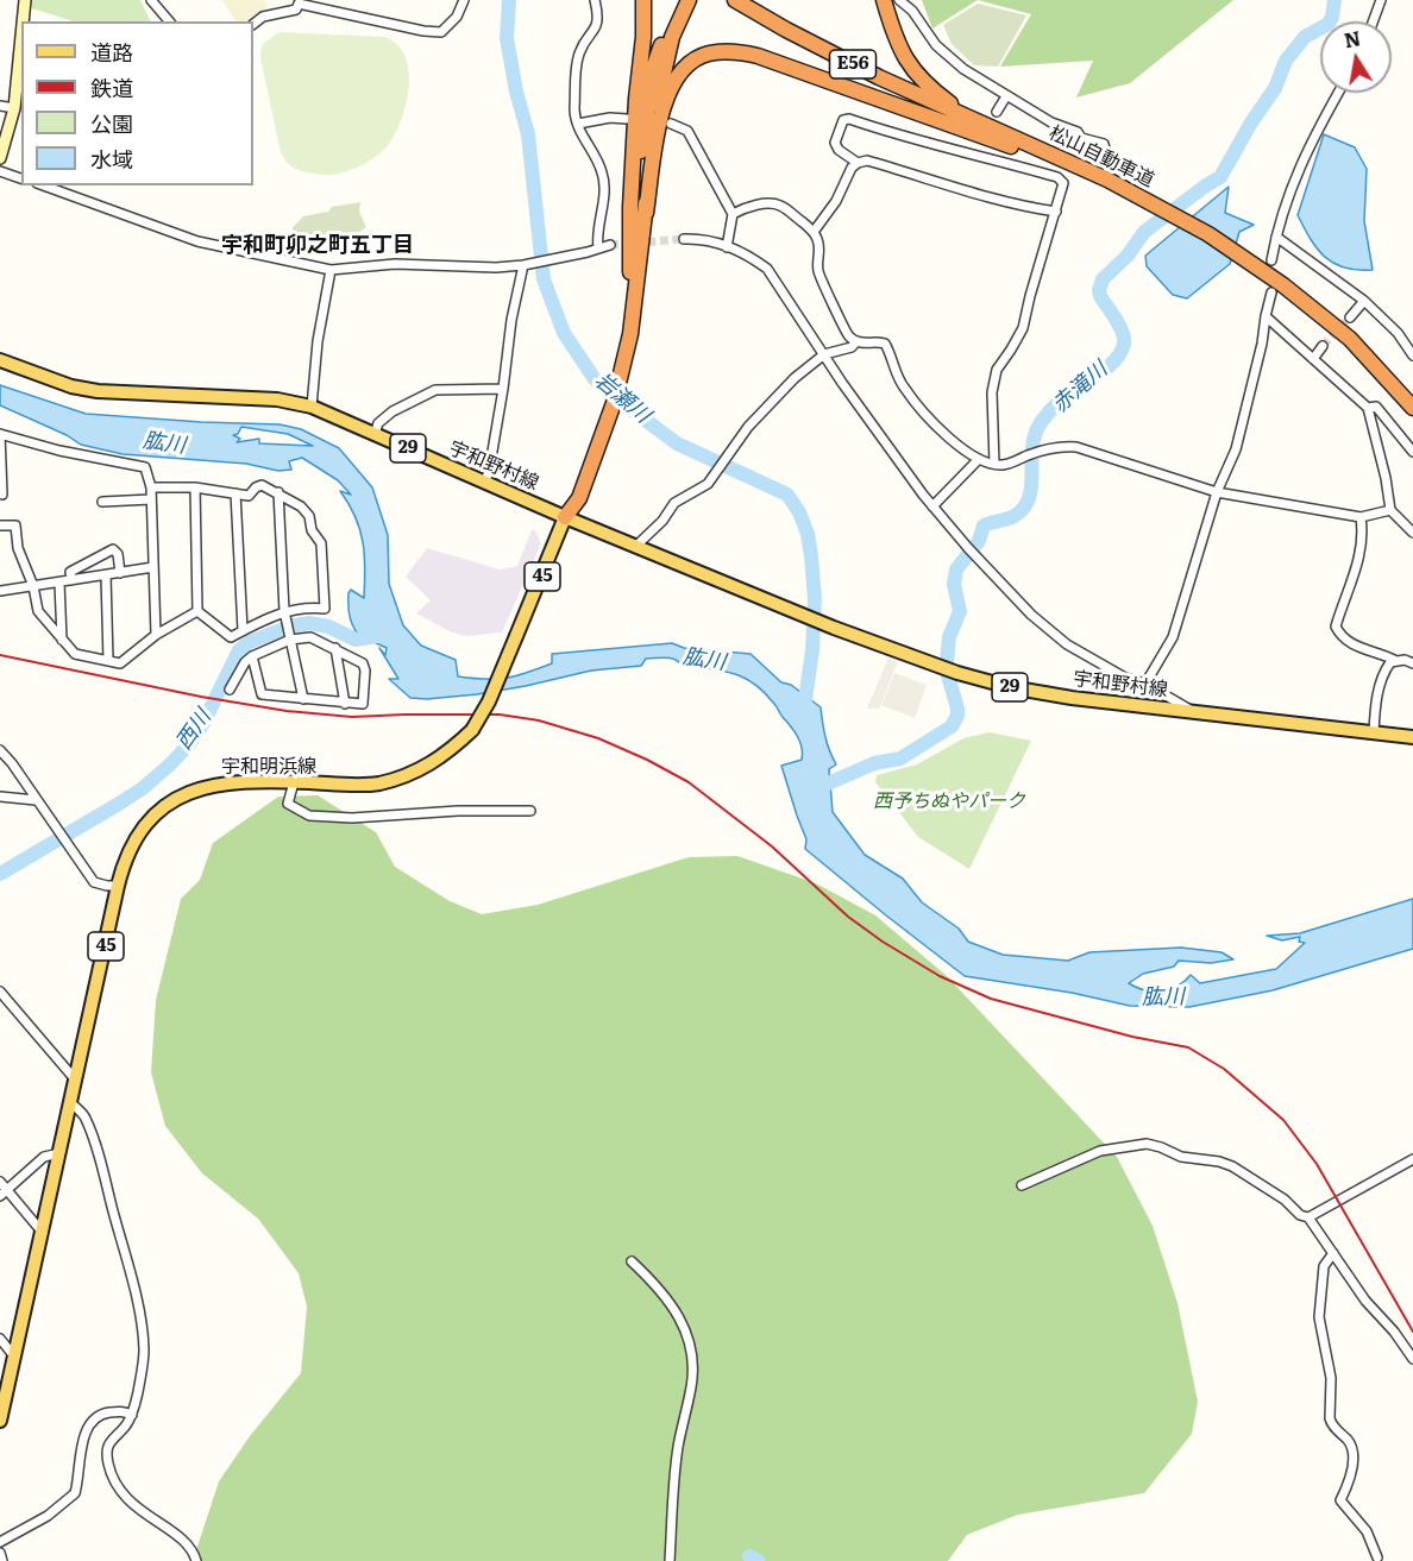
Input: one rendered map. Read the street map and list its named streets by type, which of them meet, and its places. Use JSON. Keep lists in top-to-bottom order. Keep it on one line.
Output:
{"streets":{"highway":["E56","松山自動車道"],"main road":["29","宇和野村線","45","宇和明浜線"]},"crossings":[["宇和野村線","宇和明浜線"]],"districts":["宇和町卯之町五丁目"],"water":["赤滝川","岩瀬川","肱川","西川"],"parks":["西予ちぬやパーク"],"legend":["道路","鉄道","公園","水域"],"north":"top"}
